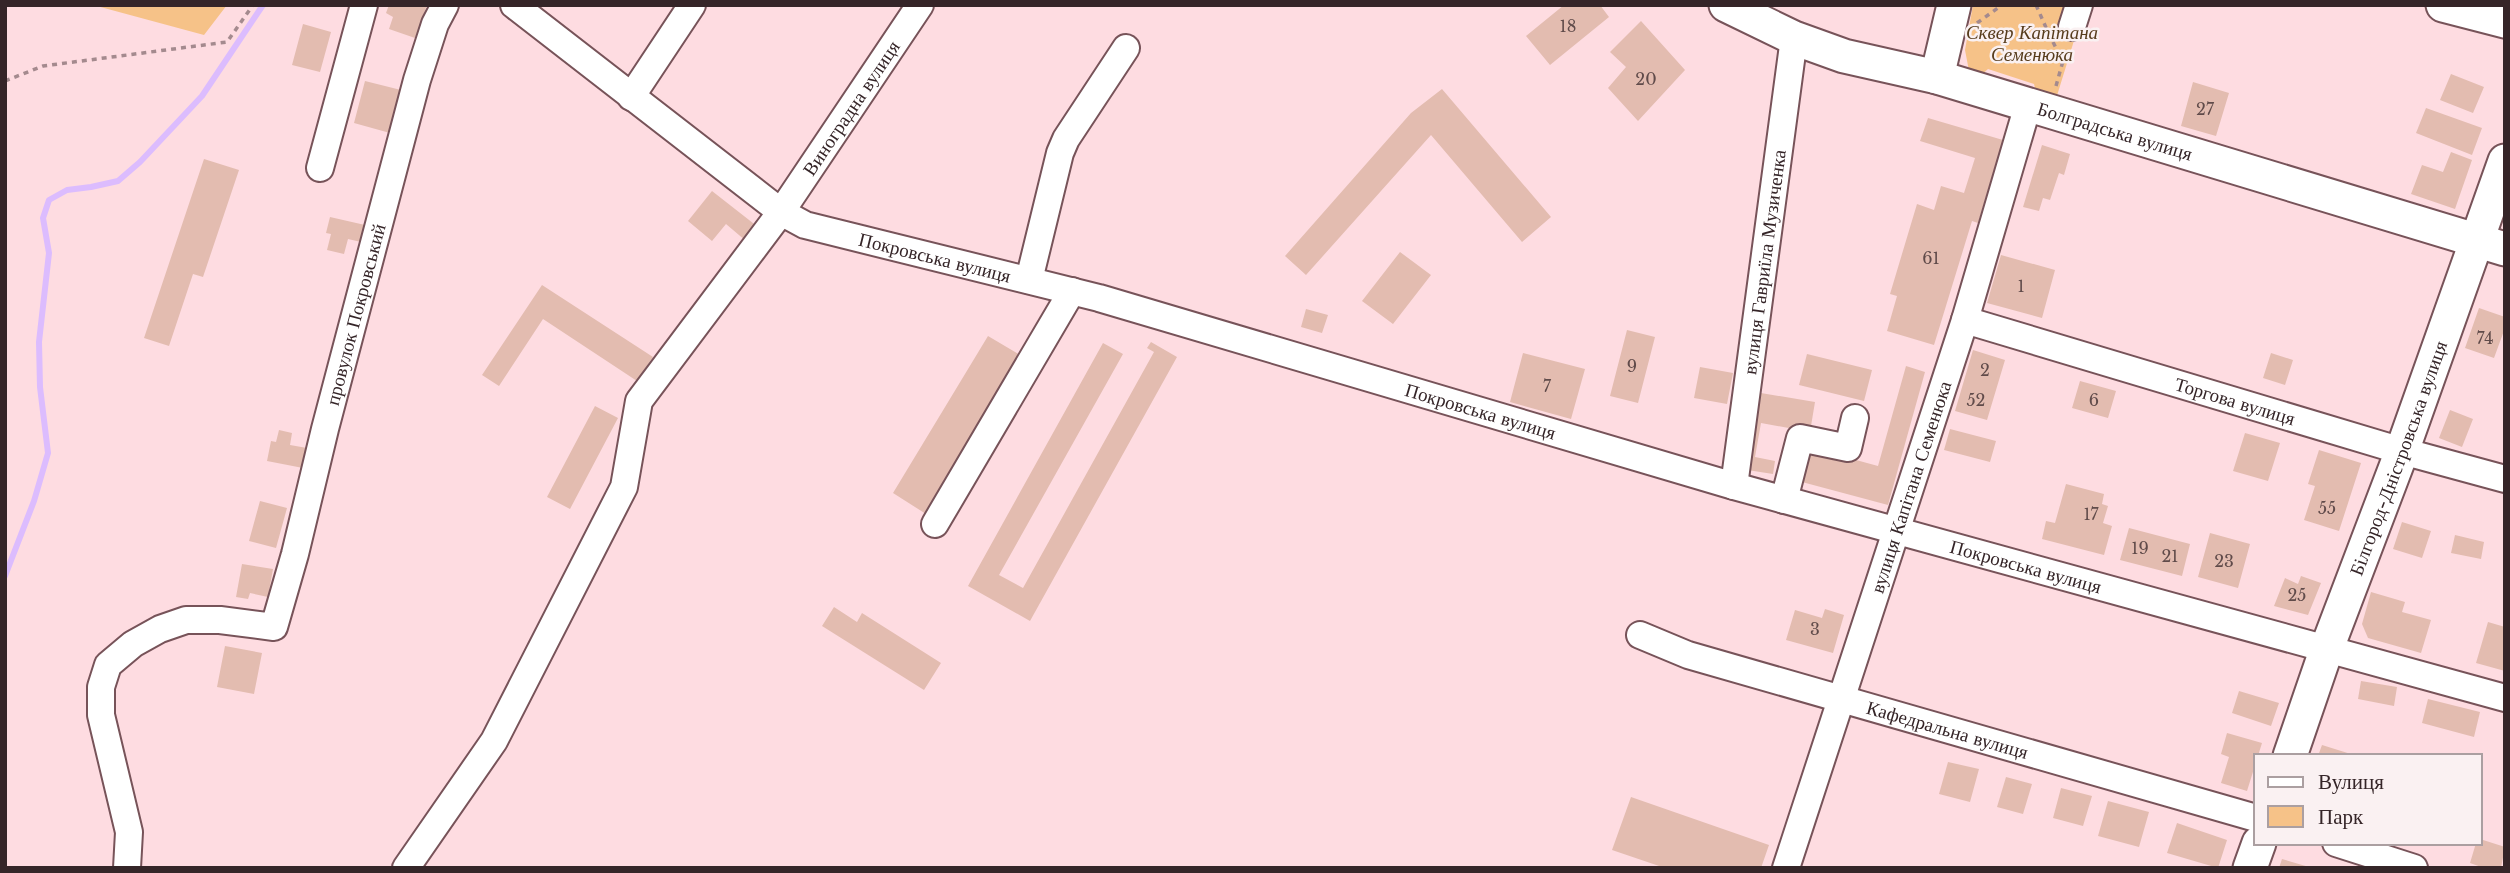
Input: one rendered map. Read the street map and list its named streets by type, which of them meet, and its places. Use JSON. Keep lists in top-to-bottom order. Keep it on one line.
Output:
{"streets":{"main road":["Болградська вулиця","Білгород-Дністровська вулиця"],"street":["Виноградна вулиця","Покровська вулиця","вулиця Гавриїла Музиченка","провулок Покровський","Торгова вулиця","вулиця Капітана Семенюка","Кафедральна вулиця"]},"crossings":[["Виноградна вулиця","Покровська вулиця"],["Болградська вулиця","вулиця Гавриїла Музиченка"],["Болградська вулиця","Білгород-Дністровська вулиця"],["Болградська вулиця","вулиця Капітана Семенюка"],["Покровська вулиця","вулиця Гавриїла Музиченка"],["Покровська вулиця","Білгород-Дністровська вулиця"],["Покровська вулиця","вулиця Капітана Семенюка"],["Торгова вулиця","Білгород-Дністровська вулиця"],["Торгова вулиця","вулиця Капітана Семенюка"],["вулиця Капітана Семенюка","Кафедральна вулиця"]],"parks":["Сквер Капітана Семенюка"],"house_numbers":["18","20","27","61","1","74","9","2","7","52","6","55","17","19","21","23","25","3"],"legend":["Вулиця","Парк"]}
